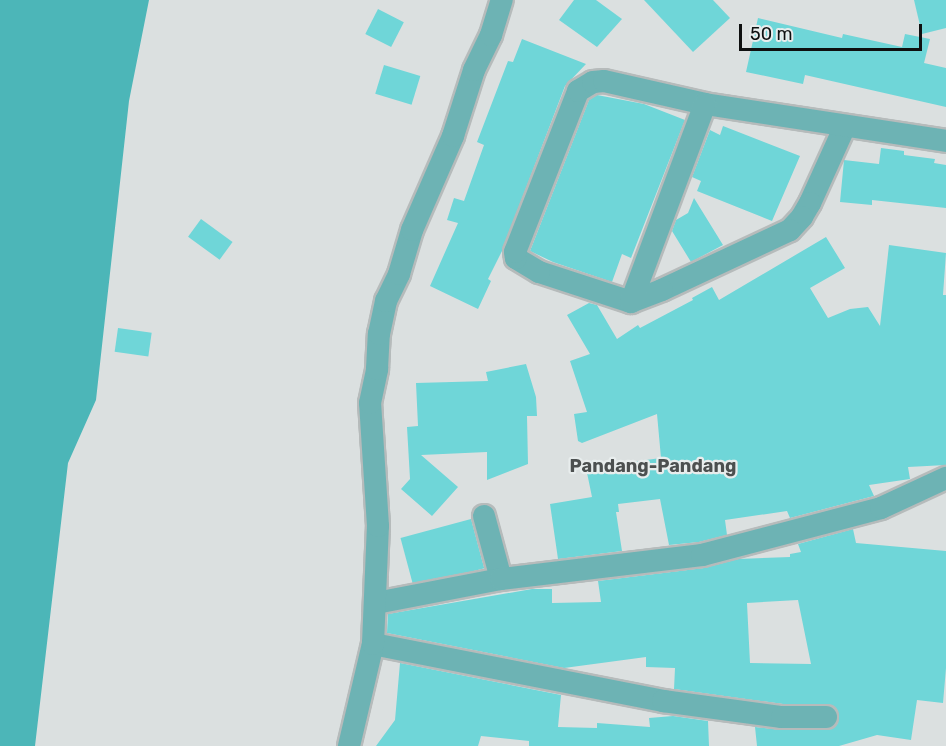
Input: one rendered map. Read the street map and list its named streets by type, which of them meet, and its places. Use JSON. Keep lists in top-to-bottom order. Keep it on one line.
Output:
{"districts":["Pandang-Pandang"],"scale_bar":"50 m"}
